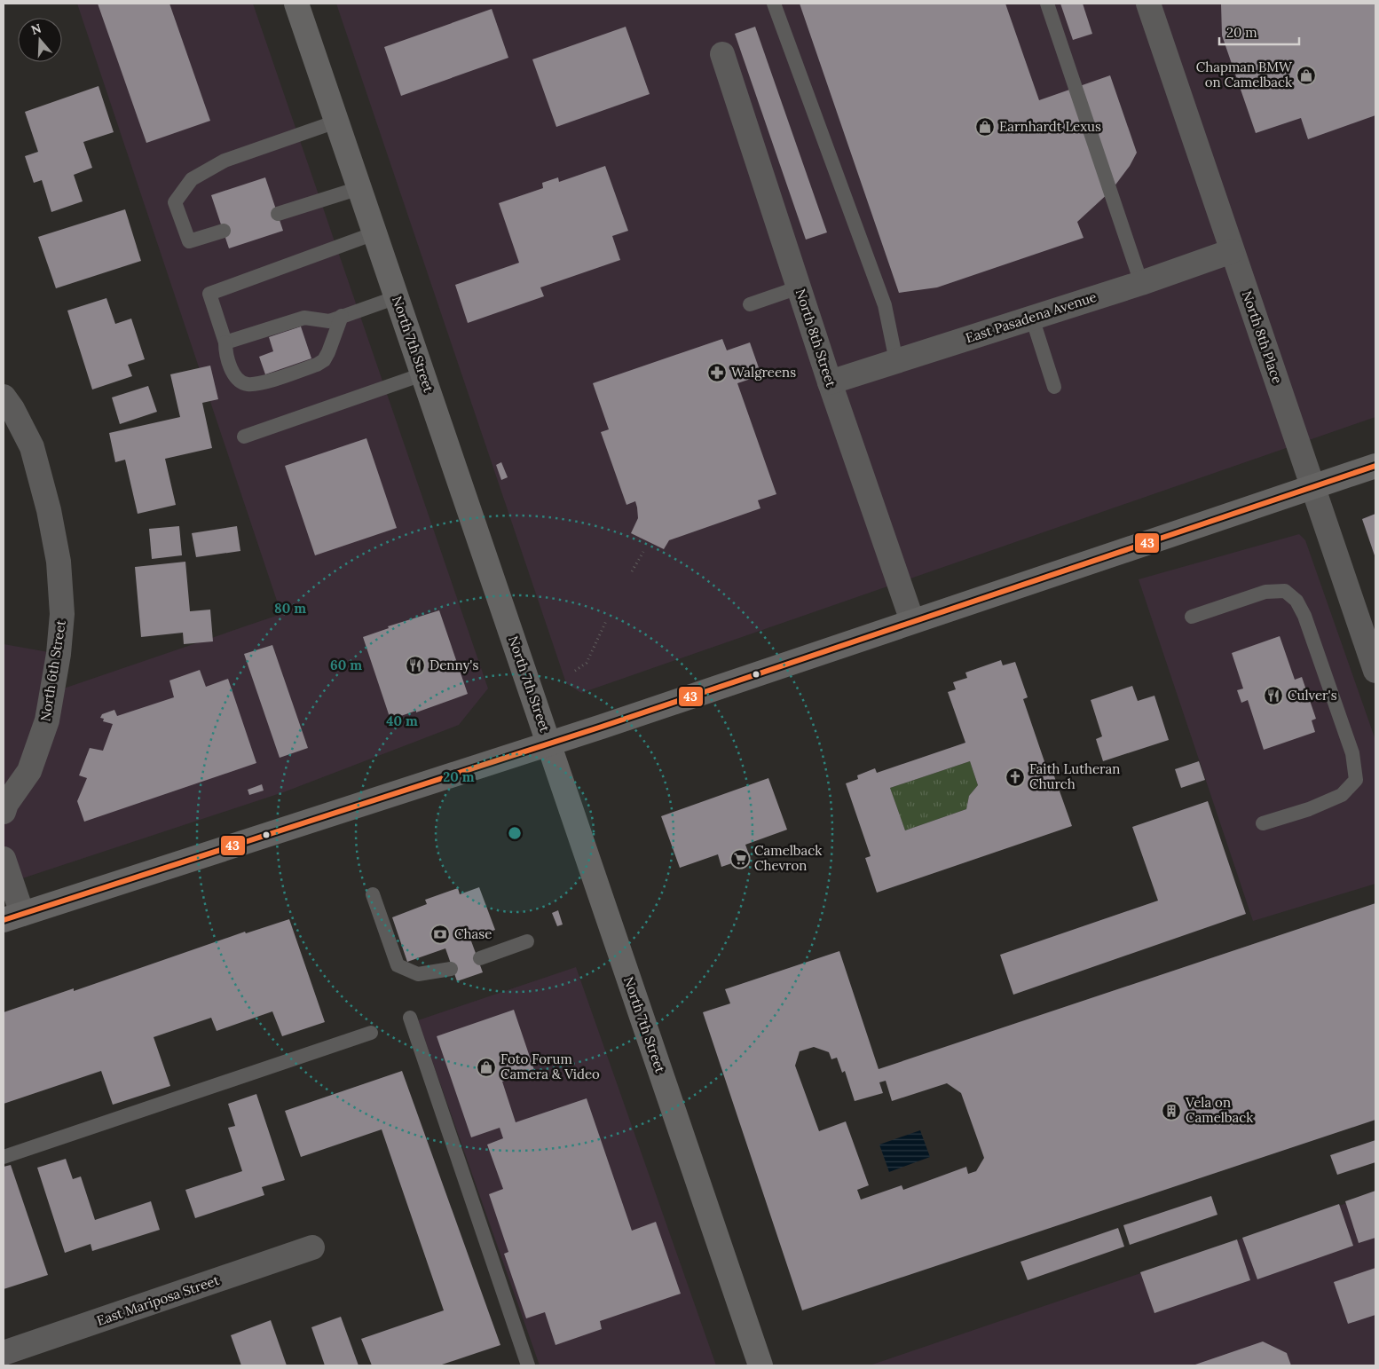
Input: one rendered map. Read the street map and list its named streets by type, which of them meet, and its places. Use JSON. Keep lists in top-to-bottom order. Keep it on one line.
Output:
{"streets":{"main road":["North 7th Street"],"street":["East Pasadena Avenue","North 8th Place","North 8th Street","North 6th Street","East Mariposa Street"]},"crossings":[["East Pasadena Avenue","North 8th Place"],["East Pasadena Avenue","North 8th Street"]],"places":{"shop":["Chapman BMW on Camelback","Earnhardt Lexus","Foto Forum Camera & Video"],"pharmacy":["Walgreens"],"restaurant":["Denny's","Culver's"],"church":["Faith Lutheran Church"],"supermarket":["Camelback Chevron"],"bank":["Chase"],"building":["Vela on Camelback"]},"lines":["transit line 43"],"scale_bar":"20 m","north":"top","rings":["80 m","60 m","40 m","20 m"]}
